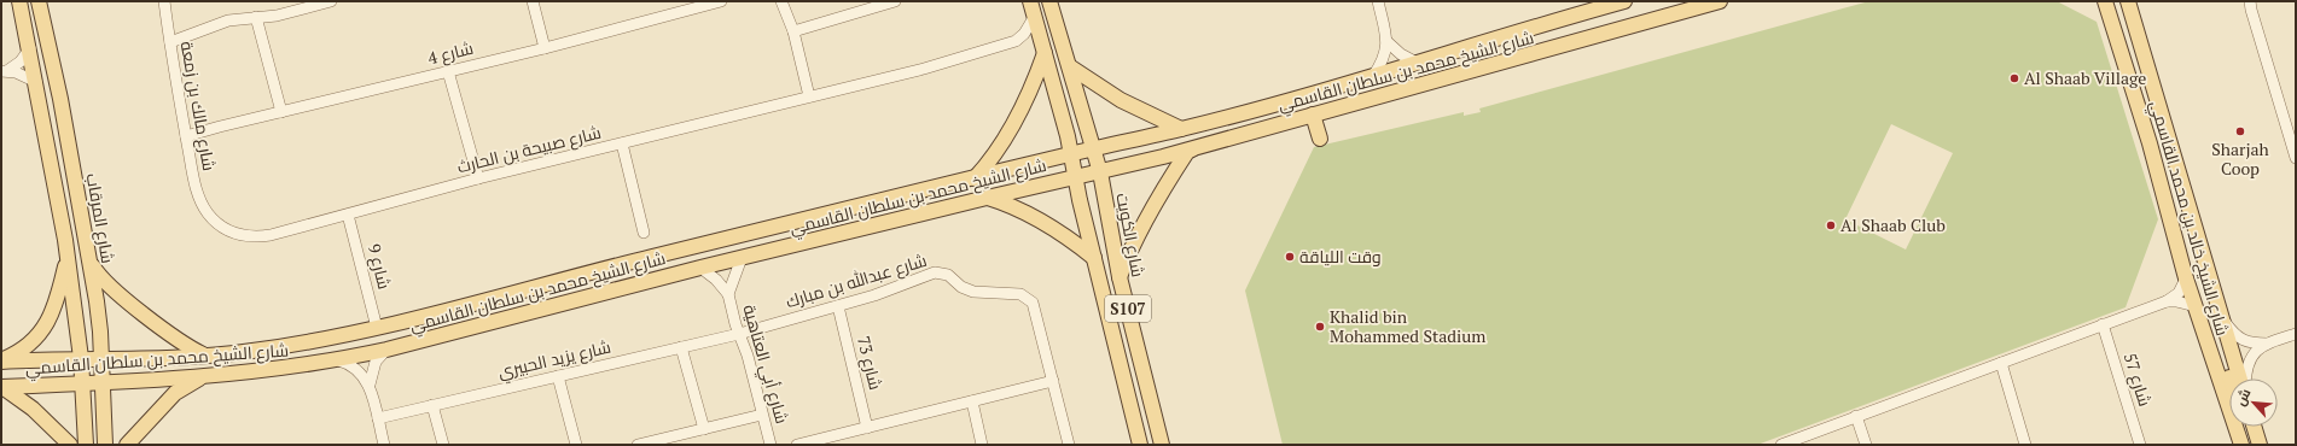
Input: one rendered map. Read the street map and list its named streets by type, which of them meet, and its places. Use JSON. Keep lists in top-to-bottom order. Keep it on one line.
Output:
{"streets":{"main road":["شارع الشيخ محمد بن سلطان القاسمي","شارع المرقاب","شارع الشيخ خالد بن محمد القاسمي","شارع الكويت","S107"],"street":["شارع 4","شارع مالك بن زمعة","شارع صبيحة بن الحارث","شارع 9","شارع عبدالله بن مبارك","شارع يزيد الحبيري","شارع 73","شارع أبي العتاهية","شارع 57"]},"crossings":[["شارع 4","شارع مالك بن زمعة"],["شارع الشيخ محمد بن سلطان القاسمي","شارع المرقاب"],["شارع الشيخ محمد بن سلطان القاسمي","شارع الكويت"],["شارع الشيخ محمد بن سلطان القاسمي","شارع 9"],["شارع الشيخ محمد بن سلطان القاسمي","S107"],["شارع الشيخ محمد بن سلطان القاسمي","شارع أبي العتاهية"],["شارع مالك بن زمعة","شارع صبيحة بن الحارث"],["شارع صبيحة بن الحارث","شارع 9"],["شارع عبدالله بن مبارك","شارع يزيد الحبيري"],["شارع عبدالله بن مبارك","شارع 73"],["شارع عبدالله بن مبارك","شارع أبي العتاهية"],["شارع يزيد الحبيري","شارع أبي العتاهية"]],"places":["Al Shaab Village","Sharjah Coop","Al Shaab Club","وقت اللياقة","Khalid bin Mohammed Stadium"],"north":"top left"}
